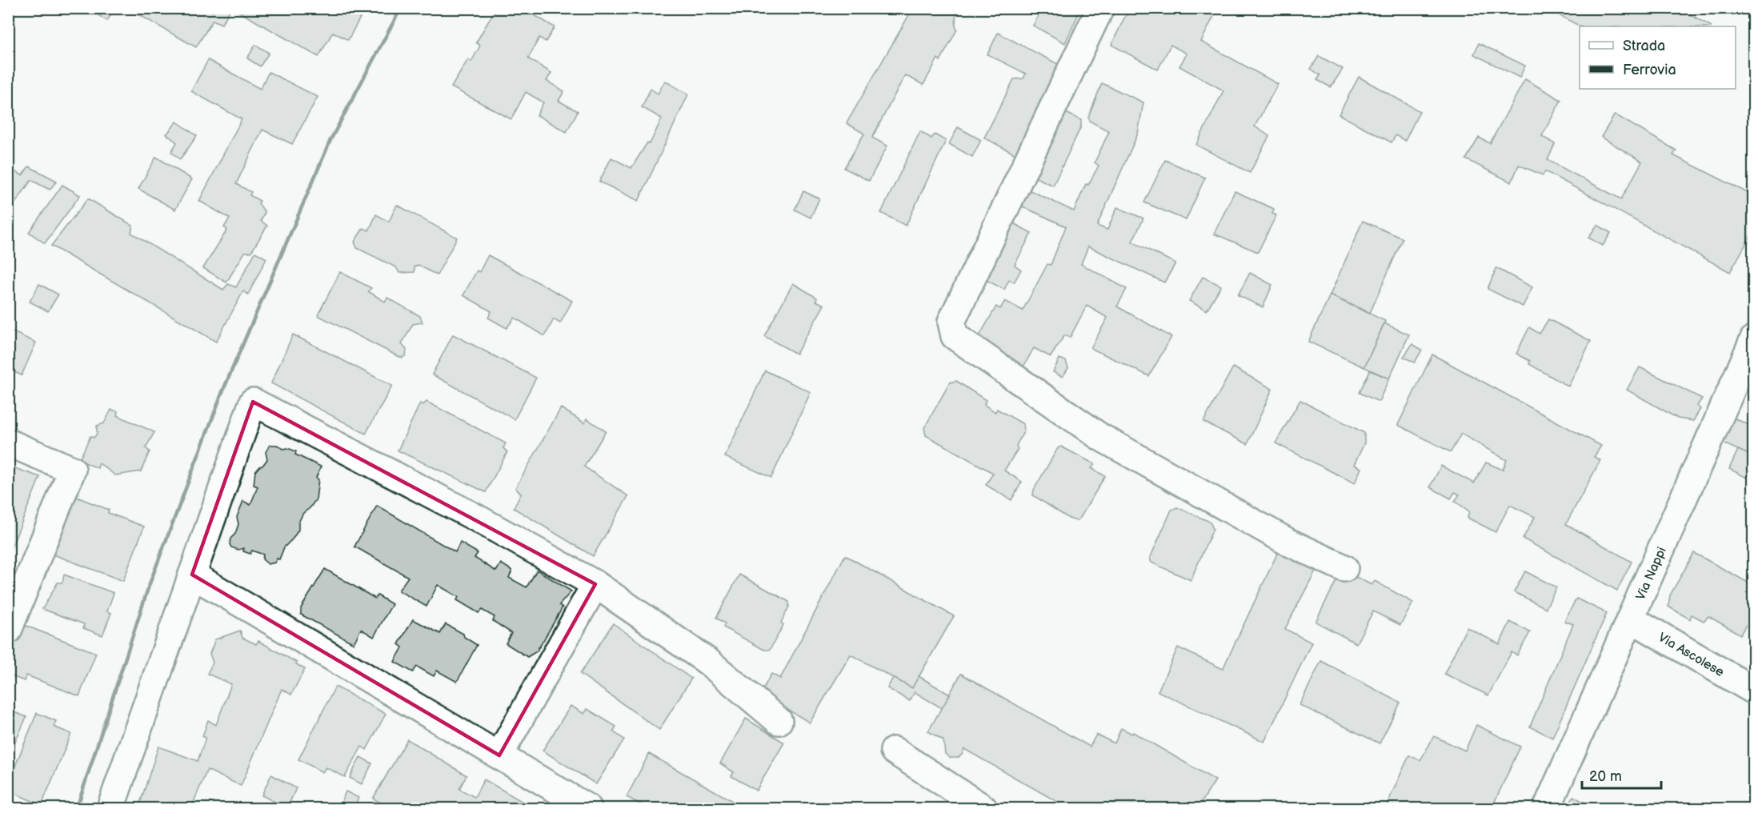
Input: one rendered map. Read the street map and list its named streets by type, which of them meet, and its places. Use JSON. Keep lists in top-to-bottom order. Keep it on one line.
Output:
{"streets":{"street":["Via Nappi","Via Ascolese"]},"crossings":[["Via Nappi","Via Ascolese"]],"legend":["Strada","Ferrovia"],"scale_bar":"20 m"}
